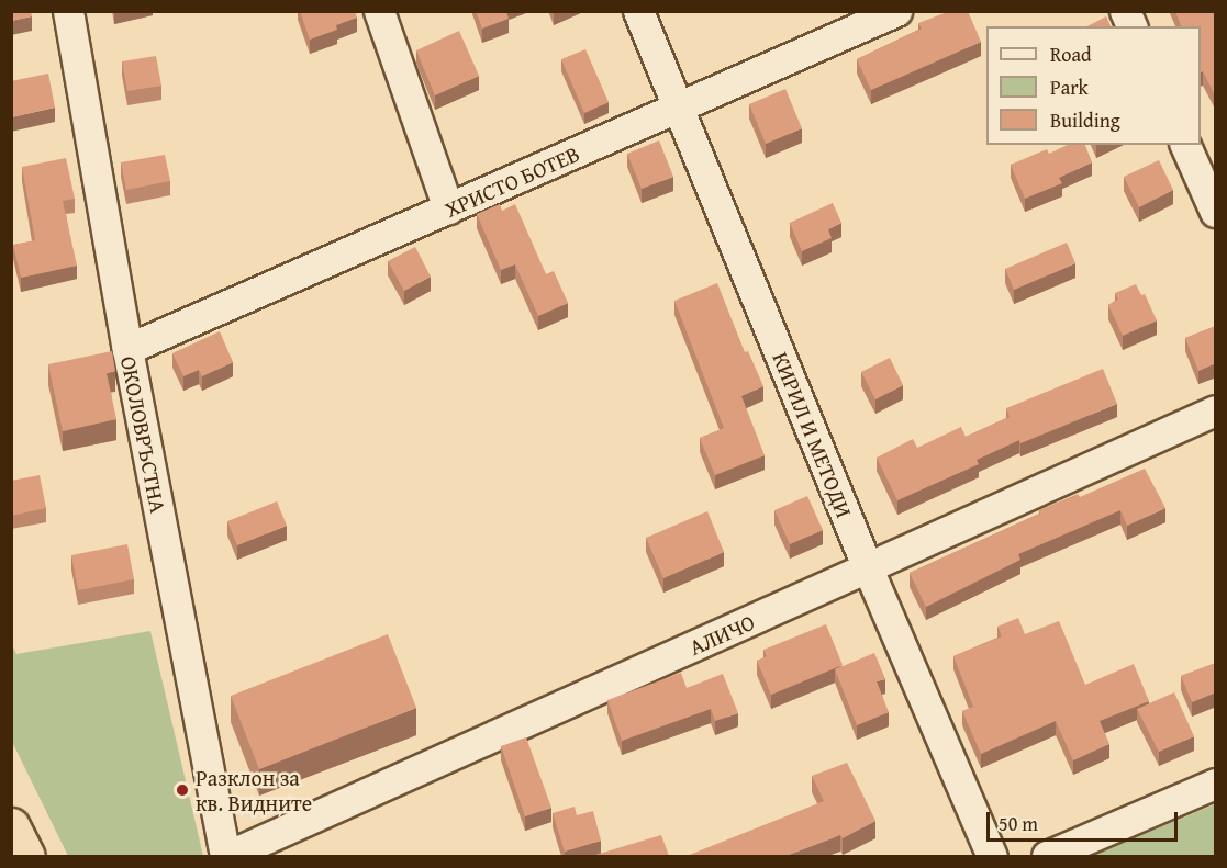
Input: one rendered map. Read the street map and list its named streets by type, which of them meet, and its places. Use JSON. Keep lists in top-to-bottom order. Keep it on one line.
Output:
{"streets":{"street":["ХРИСТО БОТЕВ","ОКОЛОВРЪСТНА","КИРИЛ И МЕТОДИ","АЛИЧО"]},"crossings":[["ХРИСТО БОТЕВ","ОКОЛОВРЪСТНА"],["ХРИСТО БОТЕВ","КИРИЛ И МЕТОДИ"],["ОКОЛОВРЪСТНА","АЛИЧО"],["КИРИЛ И МЕТОДИ","АЛИЧО"]],"places":["Разклон за кв. Видните"],"legend":["Road","Park","Building"],"scale_bar":"50 m"}
